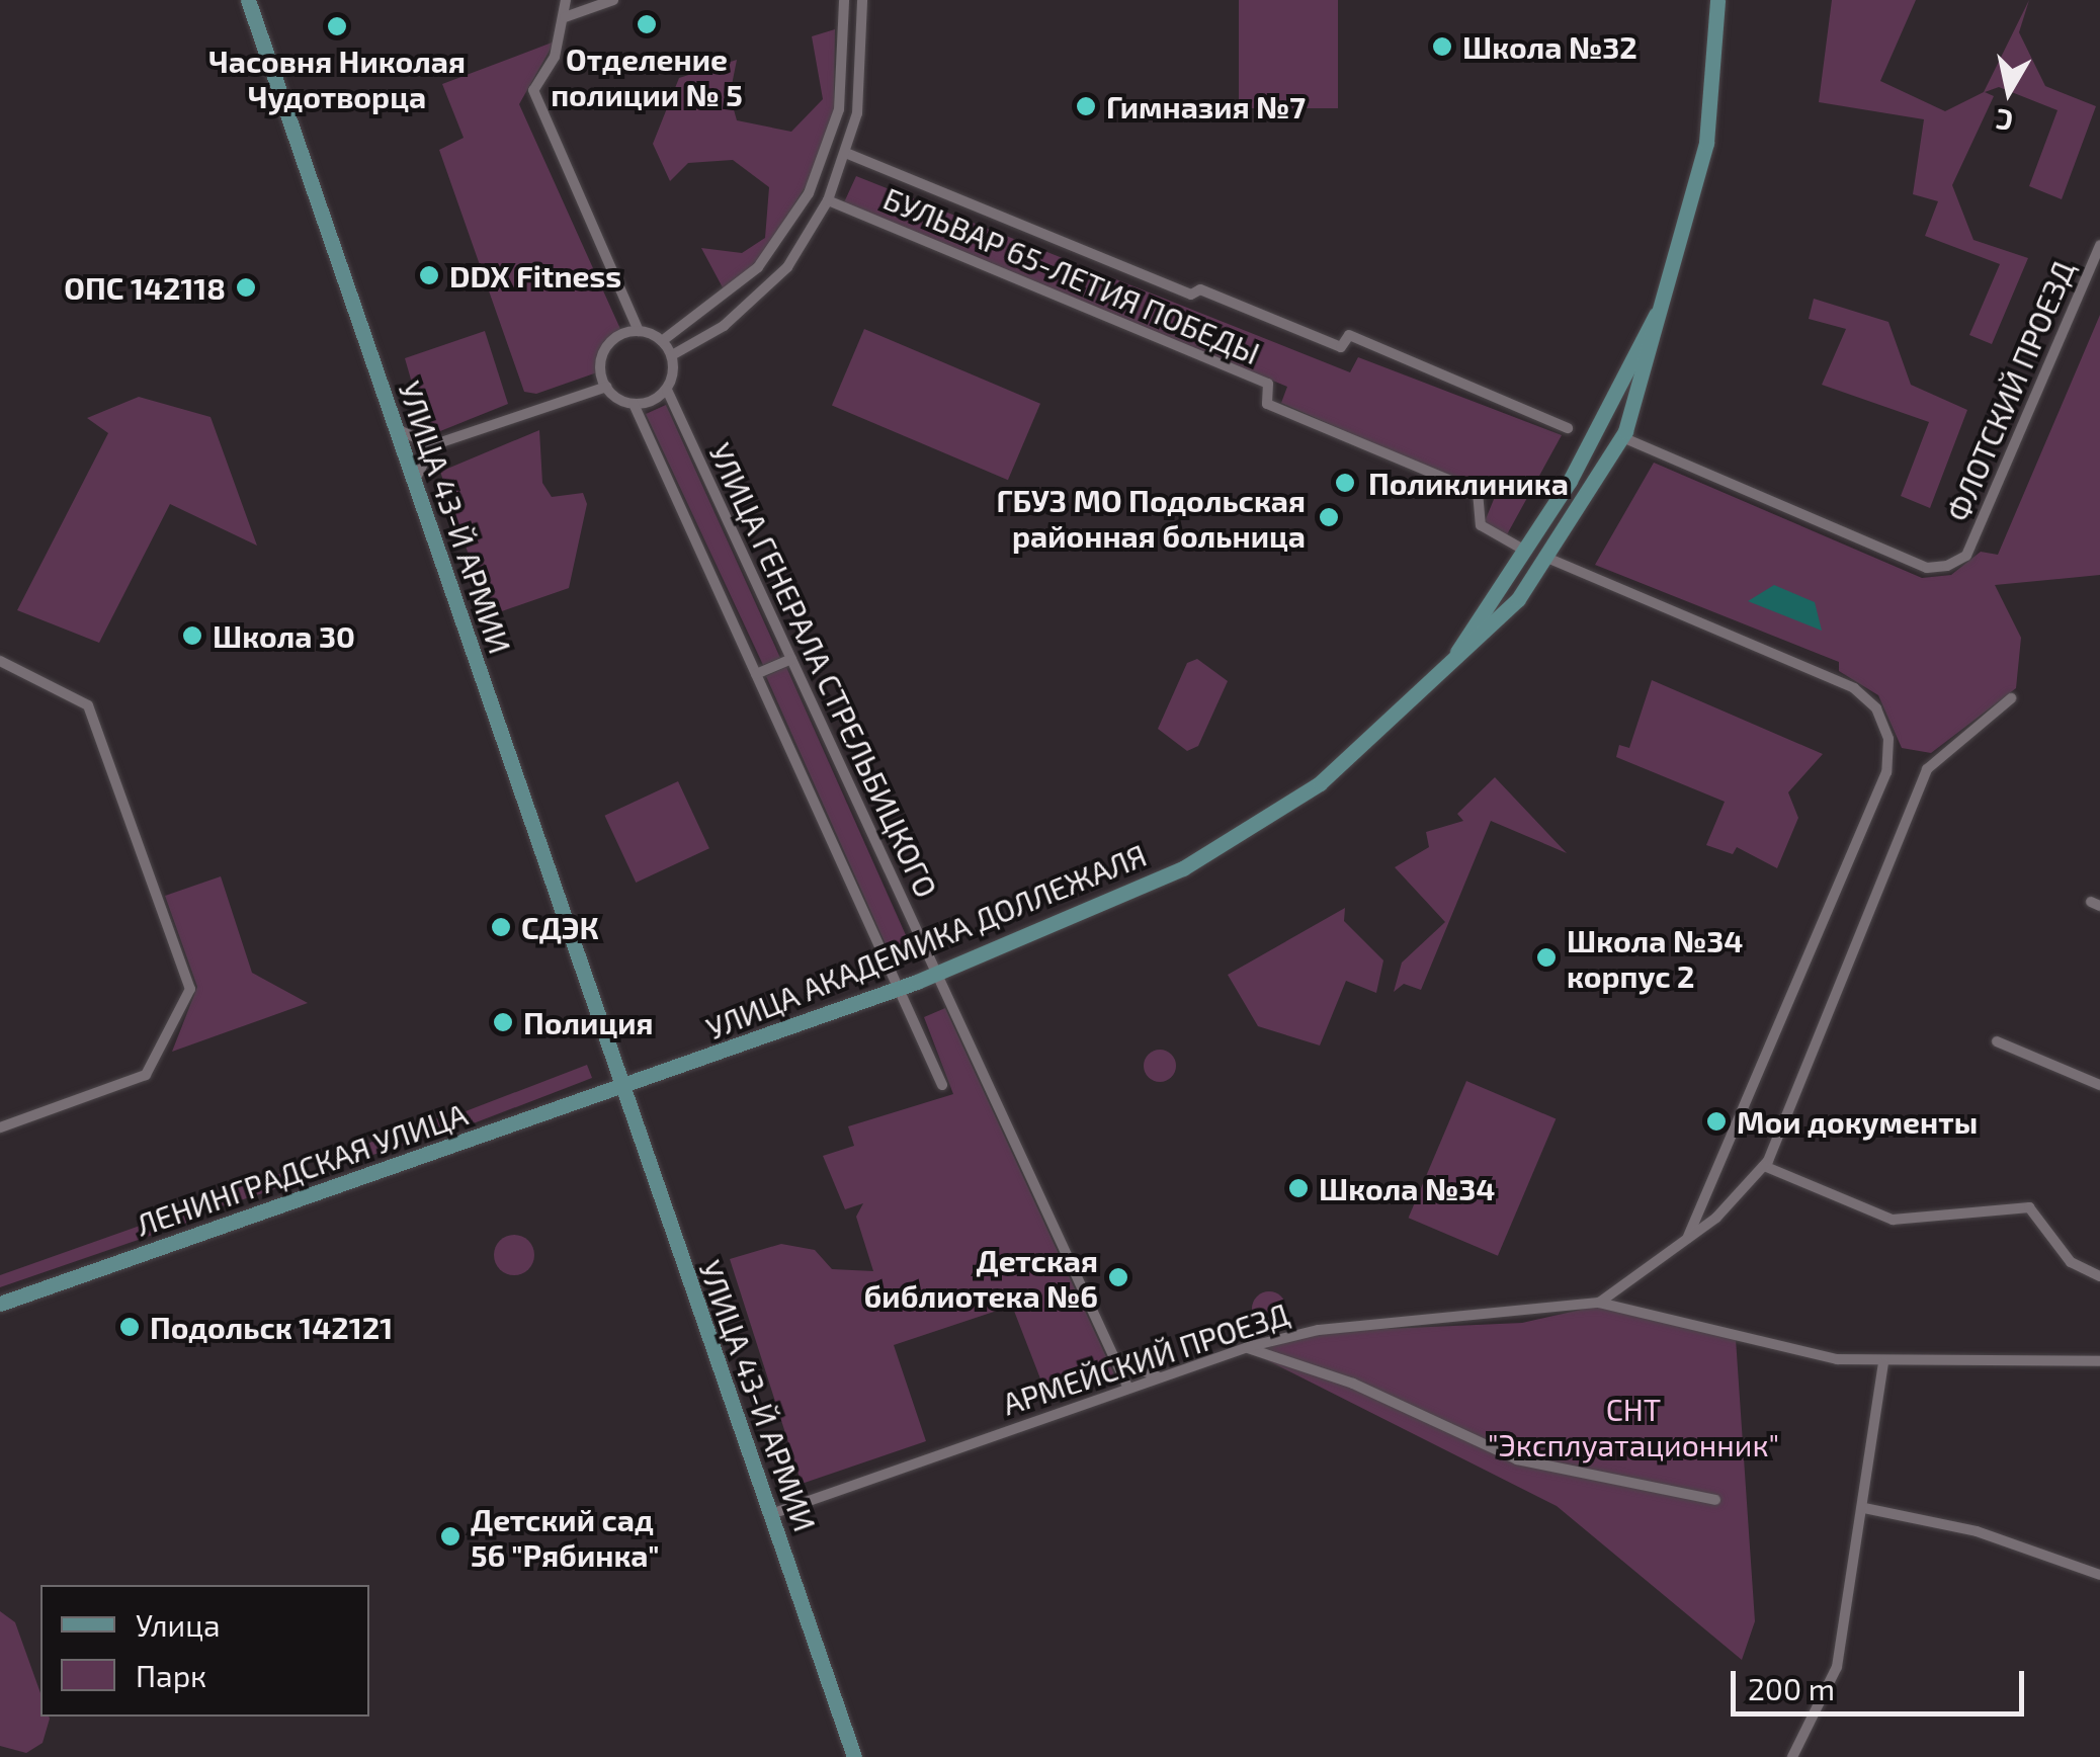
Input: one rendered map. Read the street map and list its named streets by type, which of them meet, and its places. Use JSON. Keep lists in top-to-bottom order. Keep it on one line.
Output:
{"streets":{"main road":["УЛИЦА 43-Й АРМИИ","УЛИЦА АКАДЕМИКА ДОЛЛЕЖАЛЯ","ЛЕНИНГРАДСКАЯ УЛИЦА"],"street":["БУЛЬВАР 65-ЛЕТИЯ ПОБЕДЫ","ФЛОТСКИЙ ПРОЕЗД","УЛИЦА ГЕНЕРАЛА СТРЕЛЬБИЦКОГО","АРМЕЙСКИЙ ПРОЕЗД"]},"crossings":[["БУЛЬВАР 65-ЛЕТИЯ ПОБЕДЫ","УЛИЦА АКАДЕМИКА ДОЛЛЕЖАЛЯ"],["ФЛОТСКИЙ ПРОЕЗД","УЛИЦА АКАДЕМИКА ДОЛЛЕЖАЛЯ"],["УЛИЦА 43-Й АРМИИ","УЛИЦА АКАДЕМИКА ДОЛЛЕЖАЛЯ"],["УЛИЦА 43-Й АРМИИ","ЛЕНИНГРАДСКАЯ УЛИЦА"],["УЛИЦА 43-Й АРМИИ","АРМЕЙСКИЙ ПРОЕЗД"],["УЛИЦА ГЕНЕРАЛА СТРЕЛЬБИЦКОГО","УЛИЦА АКАДЕМИКА ДОЛЛЕЖАЛЯ"],["УЛИЦА ГЕНЕРАЛА СТРЕЛЬБИЦКОГО","АРМЕЙСКИЙ ПРОЕЗД"],["УЛИЦА АКАДЕМИКА ДОЛЛЕЖАЛЯ","ЛЕНИНГРАДСКАЯ УЛИЦА"]],"parks":["СНТ \"Эксплуатационник\""],"places":["Отделение полиции № 5","Часовня Николая Чудотворца","Школа №32","Гимназия №7","DDX Fitness","ОПС 142118","Поликлиника","ГБУЗ МО Подольская районная больница","Школа 30","СДЭК","Школа №34 корпус 2","Полиция","Мои документы","Школа №34","Детская библиотека №6","Подольск 142121","Детский сад 56 \"Рябинка\""],"legend":["Улица","Парк"],"scale_bar":"200 m","north":"bottom"}
